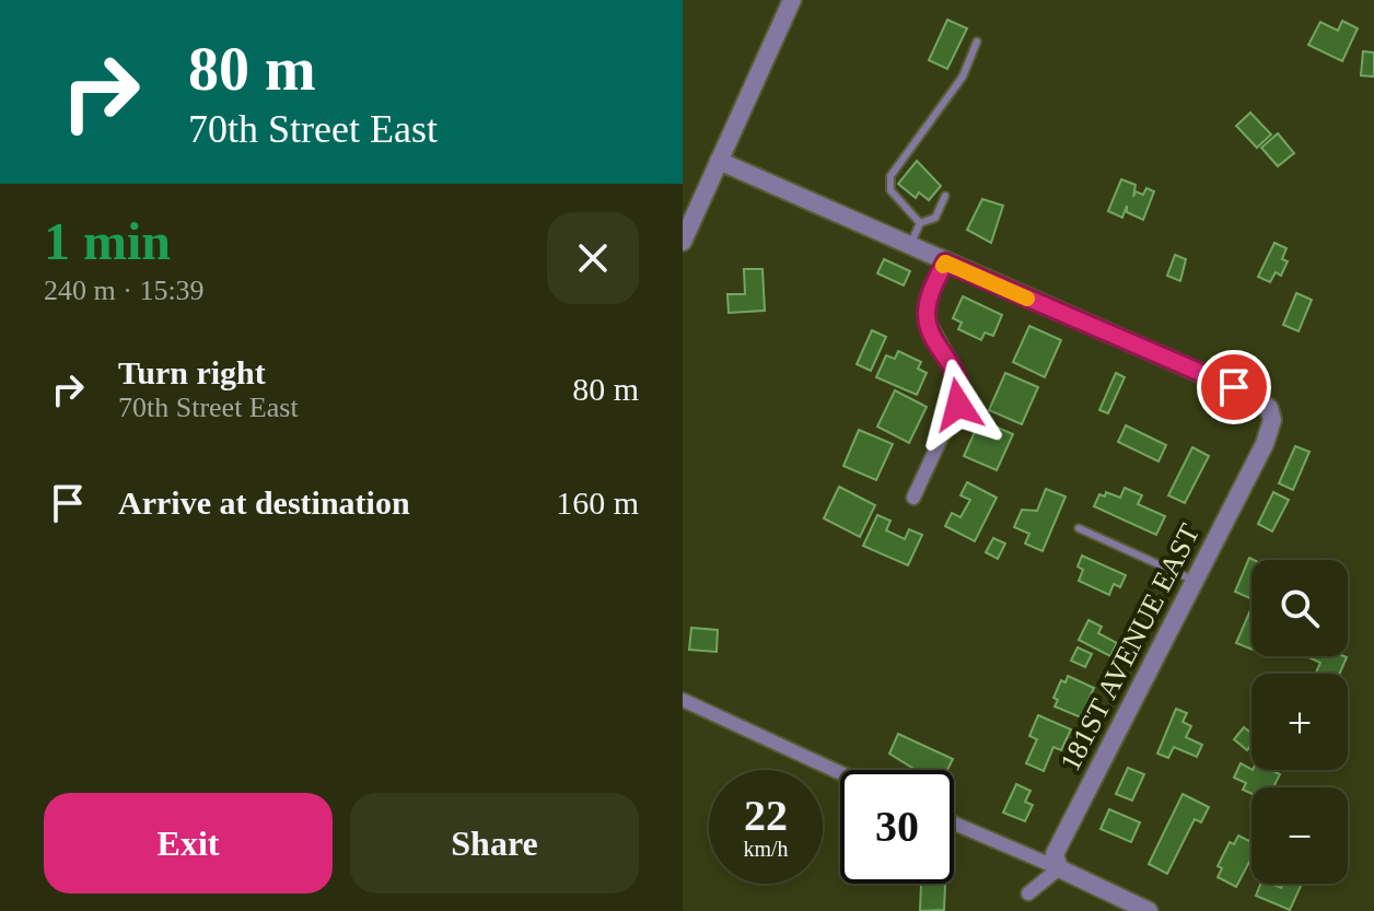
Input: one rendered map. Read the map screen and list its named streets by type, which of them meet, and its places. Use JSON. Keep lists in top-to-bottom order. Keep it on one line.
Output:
{"streets":{"street":["181ST AVENUE EAST"]},"page":{"turn":["80 m","70th Street East"],"heading":["1 min","240 m · 15:39"],"list":[{"name":"Turn right","note":"70th Street East","value":"80 m"},{"name":"Arrive at destination","value":"160 m"}],"map_buttons":["+","−"],"speed":"22 km/h","limit":"30","buttons":["Exit","Share"]}}
